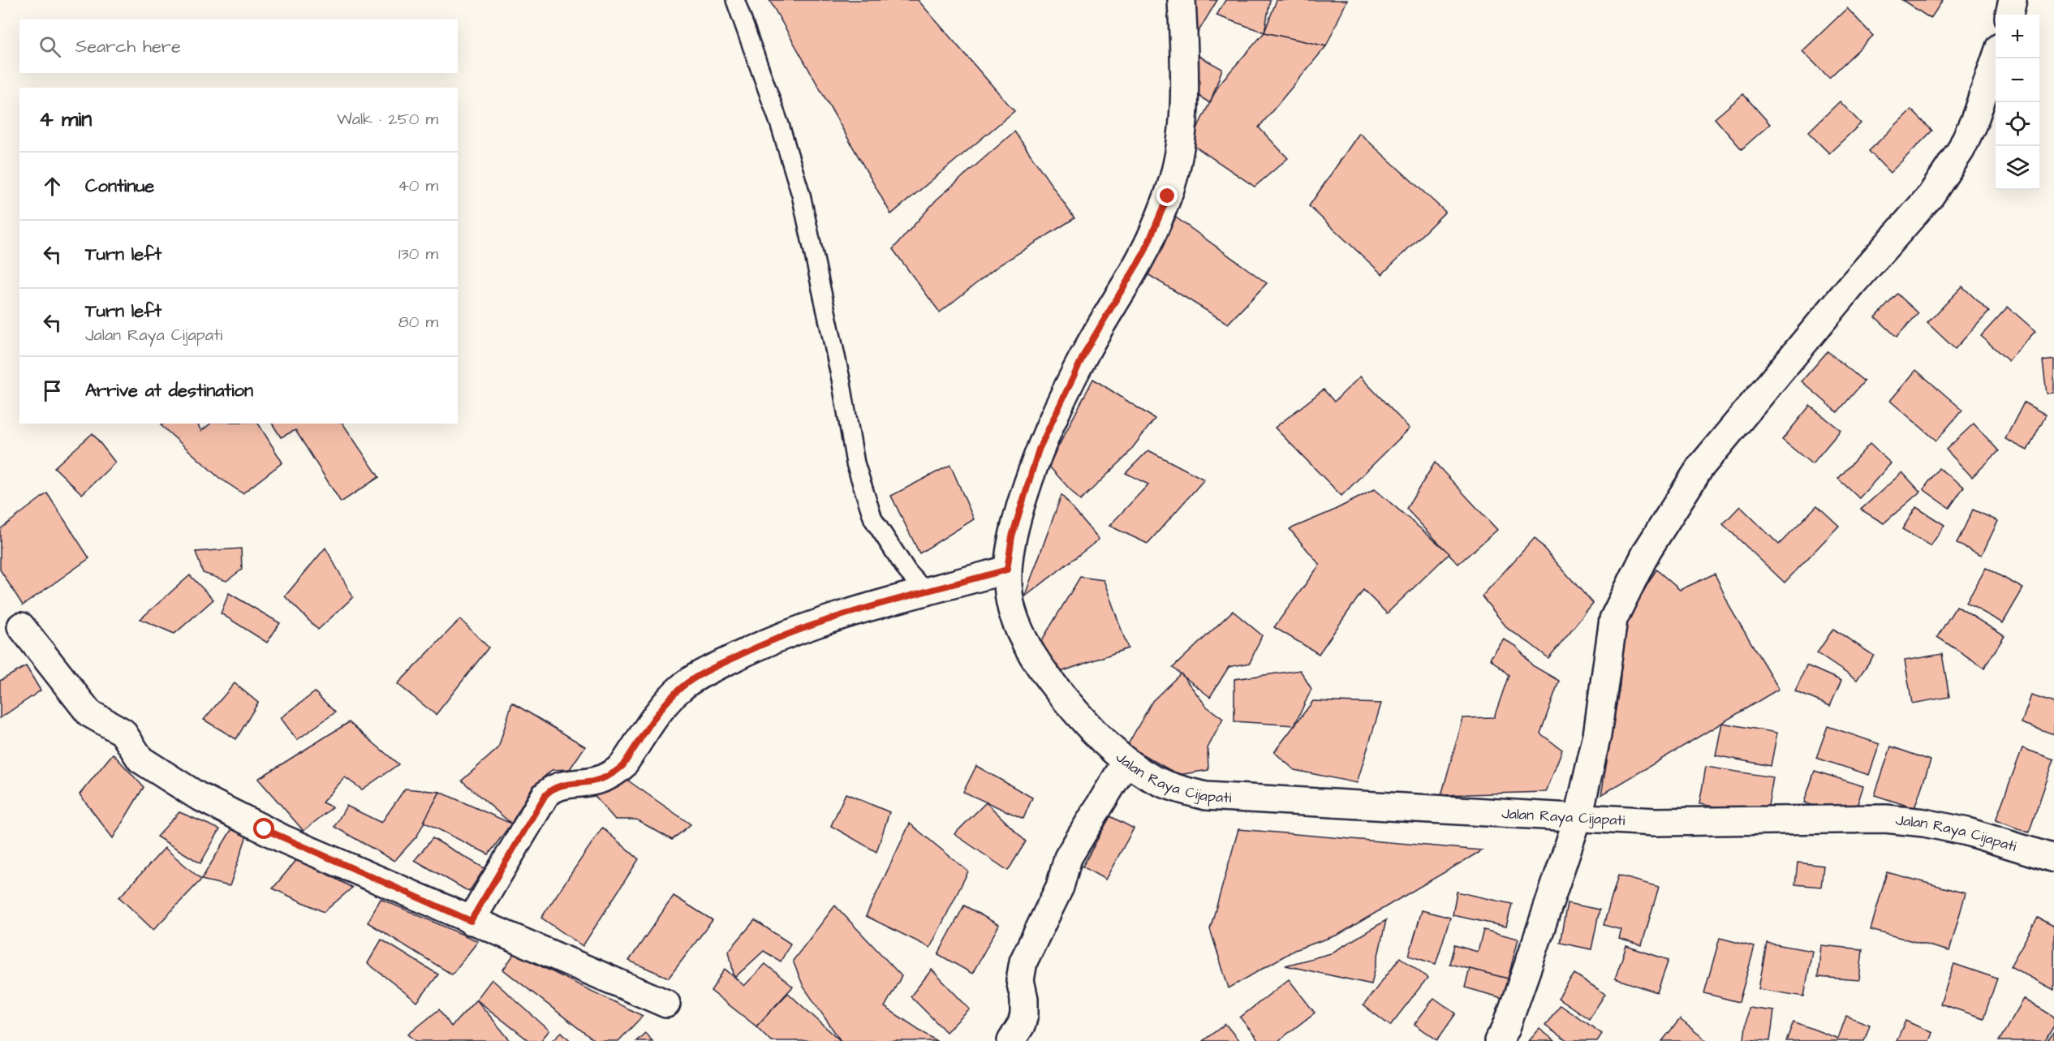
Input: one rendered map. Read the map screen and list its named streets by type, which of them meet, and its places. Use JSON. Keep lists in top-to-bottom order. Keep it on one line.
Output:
{"streets":{"street":["Jalan Raya Cijapati"]},"page":{"map_buttons":["+","−"],"search":"Search here","heading":["4 min","Walk · 250 m"],"list":[["Continue","40 m"],["Turn left","130 m"],["Turn left","Jalan Raya Cijapati","80 m"],"Arrive at destination"]}}
